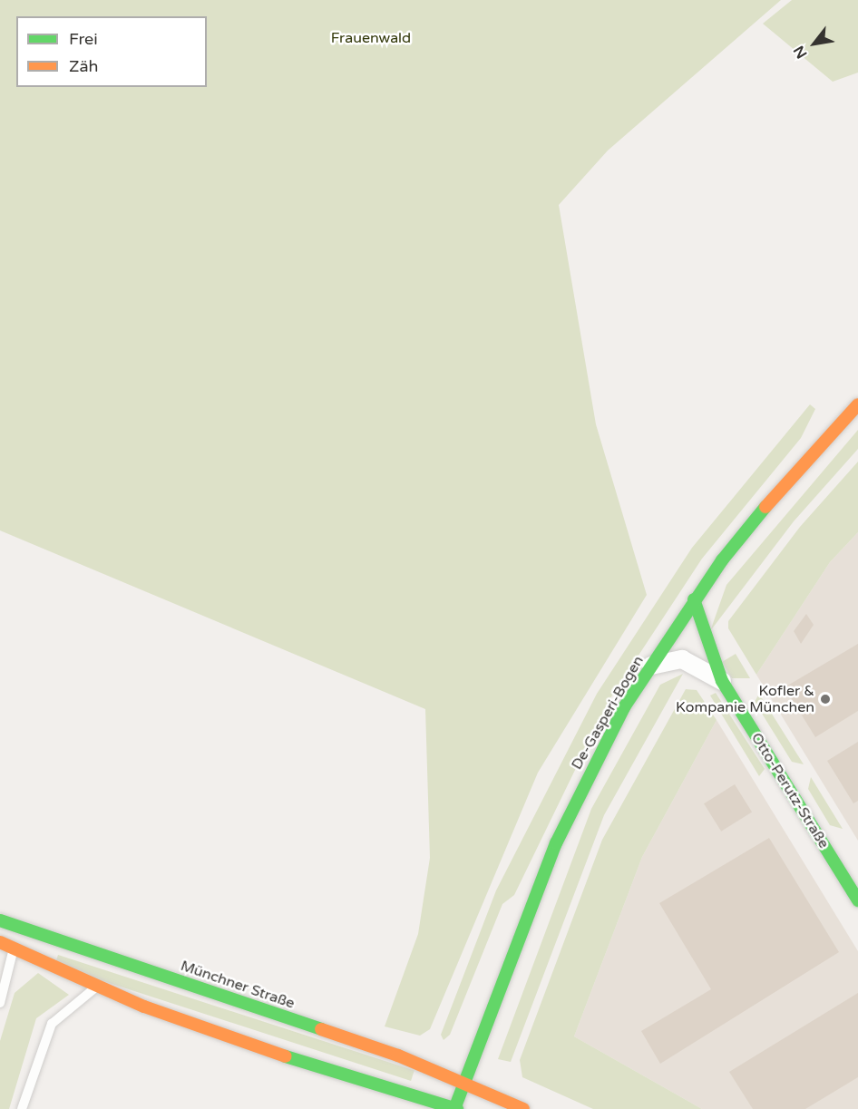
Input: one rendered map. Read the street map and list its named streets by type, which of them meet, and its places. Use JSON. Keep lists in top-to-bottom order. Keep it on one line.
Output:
{"streets":{"street":["De-Gasperi-Bogen","Otto-Perutz-Straße","Münchner Straße"]},"crossings":[["De-Gasperi-Bogen","Otto-Perutz-Straße"],["De-Gasperi-Bogen","Münchner Straße"]],"parks":["Frauenwald"],"places":["Kofler & Kompanie München"],"legend":["Frei","Zäh"],"north":"bottom left"}
